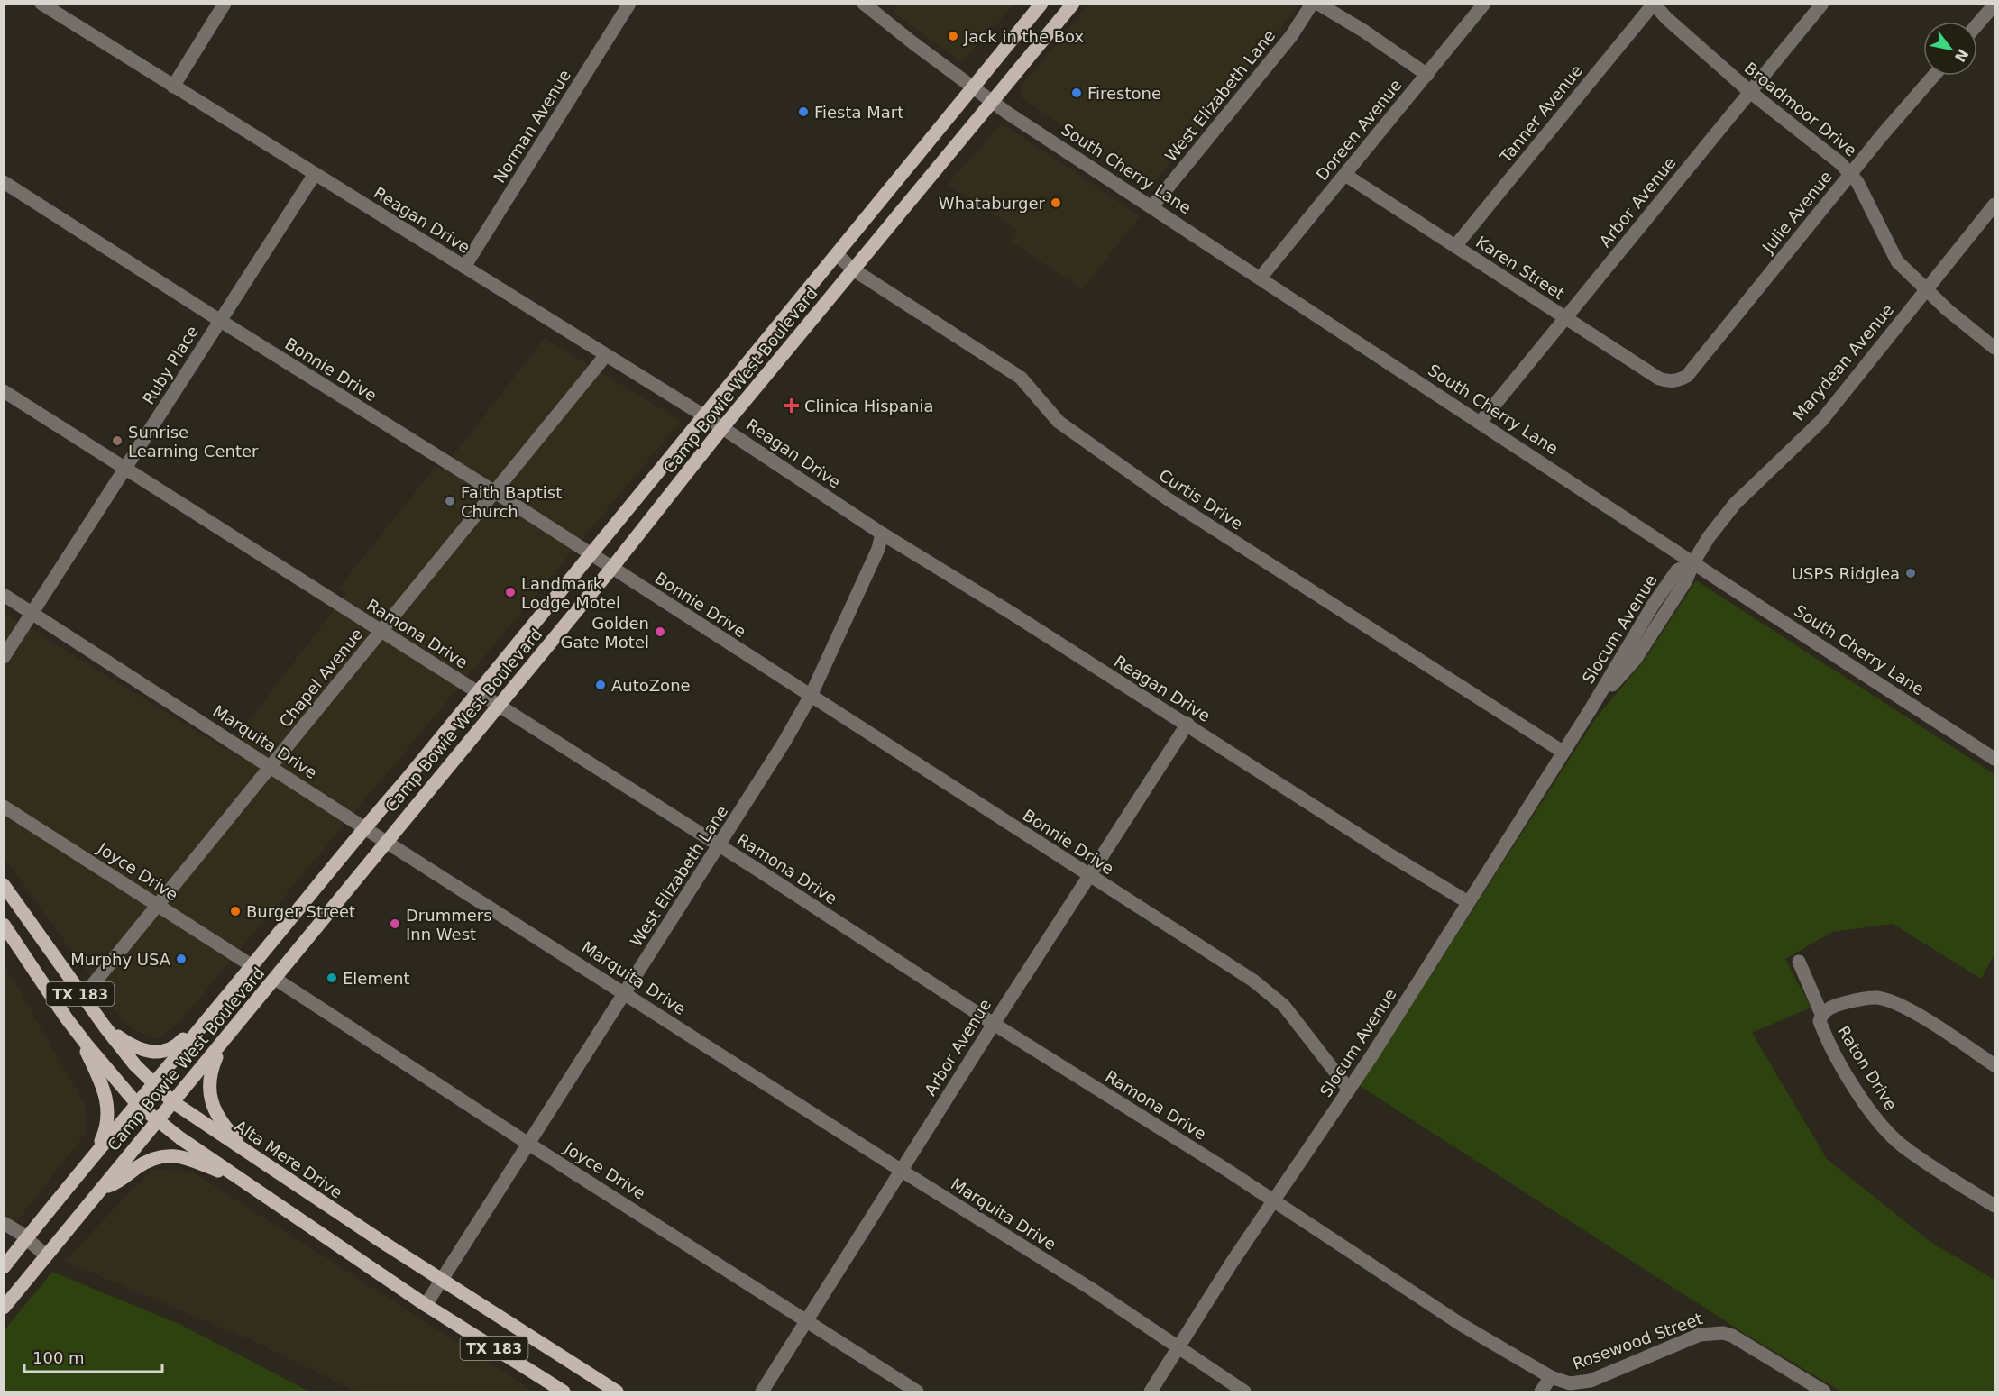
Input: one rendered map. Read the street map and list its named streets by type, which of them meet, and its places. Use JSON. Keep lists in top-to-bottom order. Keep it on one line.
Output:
{"streets":{"main road":["Camp Bowie West Boulevard","TX 183","Alta Mere Drive"],"street":["West Elizabeth Lane","Broadmoor Drive","Tanner Avenue","Norman Avenue","Doreen Avenue","South Cherry Lane","Arbor Avenue","Julie Avenue","Reagan Drive","Karen Street","Marydean Avenue","Ruby Place","Bonnie Drive","Curtis Drive","Slocum Avenue","Ramona Drive","Chapel Avenue","Marquita Drive","Joyce Drive","Raton Drive","Rosewood Street"]},"crossings":[["West Elizabeth Lane","South Cherry Lane"],["West Elizabeth Lane","Reagan Drive"],["West Elizabeth Lane","Bonnie Drive"],["West Elizabeth Lane","Ramona Drive"],["West Elizabeth Lane","Marquita Drive"],["West Elizabeth Lane","Joyce Drive"],["West Elizabeth Lane","TX 183"],["West Elizabeth Lane","Alta Mere Drive"],["Broadmoor Drive","Tanner Avenue"],["Broadmoor Drive","Arbor Avenue"],["Broadmoor Drive","Julie Avenue"],["Broadmoor Drive","Marydean Avenue"],["Tanner Avenue","Karen Street"],["Norman Avenue","Reagan Drive"],["Doreen Avenue","South Cherry Lane"],["Doreen Avenue","Karen Street"],["South Cherry Lane","Arbor Avenue"],["South Cherry Lane","Marydean Avenue"],["South Cherry Lane","Camp Bowie West Boulevard"],["South Cherry Lane","Slocum Avenue"],["Arbor Avenue","Reagan Drive"],["Arbor Avenue","Karen Street"],["Arbor Avenue","Bonnie Drive"],["Arbor Avenue","Ramona Drive"],["Arbor Avenue","Marquita Drive"],["Arbor Avenue","Joyce Drive"],["Julie Avenue","Karen Street"],["Reagan Drive","Ruby Place"],["Reagan Drive","Camp Bowie West Boulevard"],["Reagan Drive","Slocum Avenue"],["Reagan Drive","Chapel Avenue"],["Marydean Avenue","Slocum Avenue"],["Ruby Place","Bonnie Drive"],["Ruby Place","Ramona Drive"],["Ruby Place","Marquita Drive"],["Bonnie Drive","Camp Bowie West Boulevard"],["Bonnie Drive","Slocum Avenue"],["Bonnie Drive","Chapel Avenue"],["Camp Bowie West Boulevard","Curtis Drive"],["Camp Bowie West Boulevard","Ramona Drive"],["Camp Bowie West Boulevard","Marquita Drive"],["Camp Bowie West Boulevard","Joyce Drive"],["Camp Bowie West Boulevard","TX 183"],["Camp Bowie West Boulevard","Alta Mere Drive"],["Curtis Drive","Slocum Avenue"],["Slocum Avenue","Ramona Drive"],["Slocum Avenue","Marquita Drive"],["Ramona Drive","Chapel Avenue"],["Ramona Drive","Rosewood Street"],["Chapel Avenue","Marquita Drive"],["Chapel Avenue","Joyce Drive"],["Chapel Avenue","Alta Mere Drive"]],"places":{"other":["Jack in the Box","Firestone","Fiesta Mart","Whataburger","Sunrise Learning Center","Faith Baptist Church","USPS Ridglea","Landmark Lodge Motel","Golden Gate Motel","AutoZone","Burger Street","Drummers Inn West","Murphy USA","Element"],"health":["Clinica Hispania"]},"scale_bar":"100 m","north":"bottom right"}
